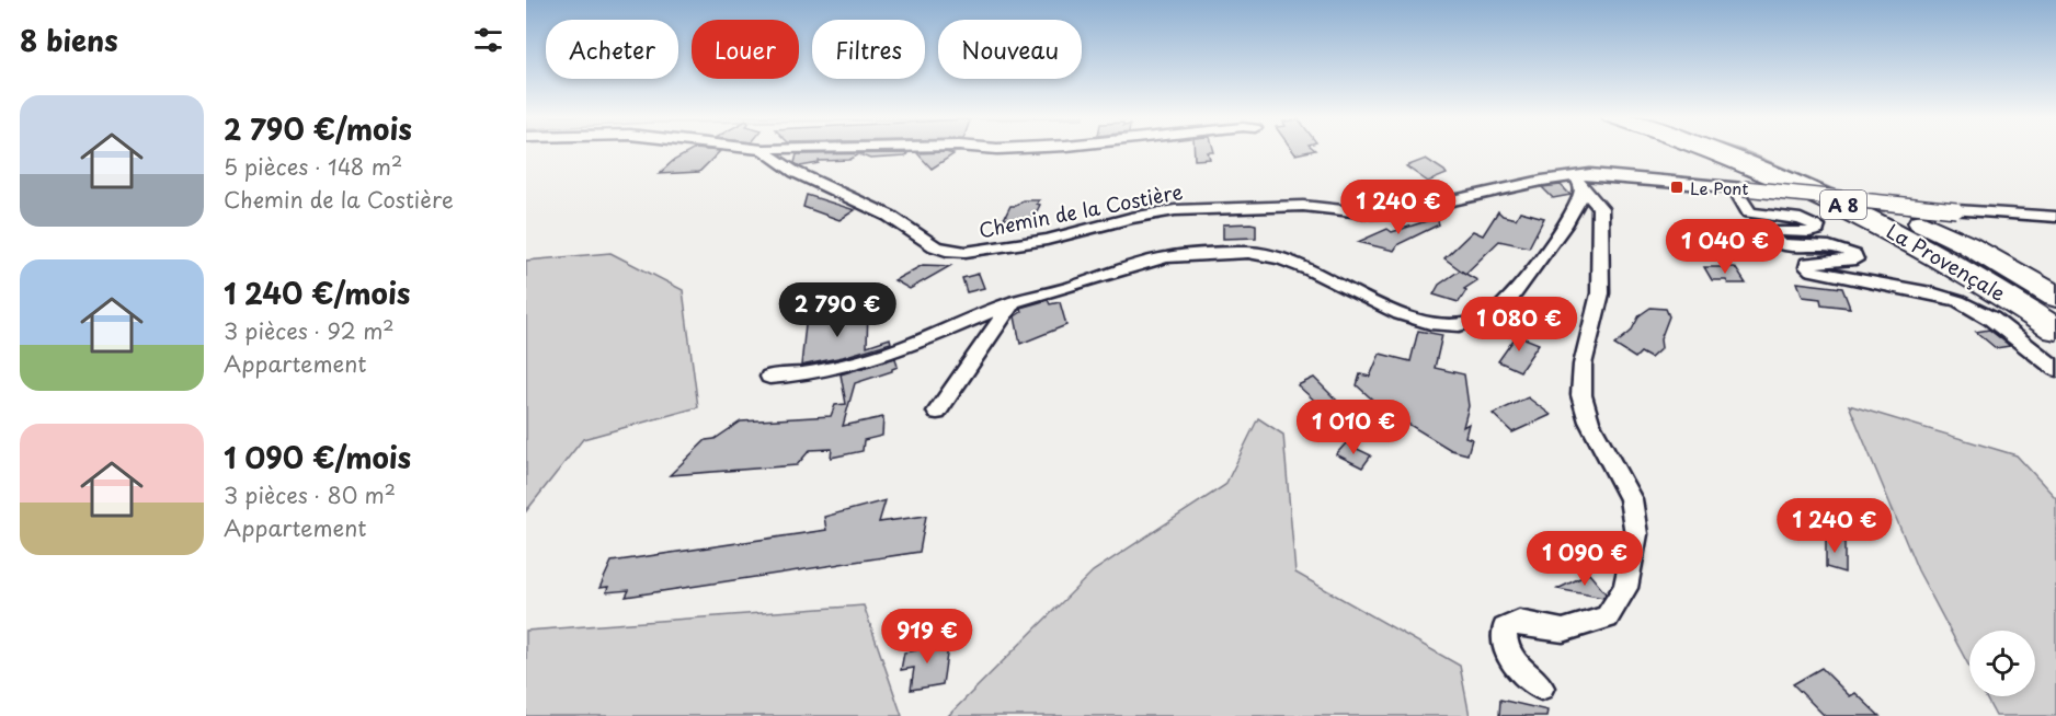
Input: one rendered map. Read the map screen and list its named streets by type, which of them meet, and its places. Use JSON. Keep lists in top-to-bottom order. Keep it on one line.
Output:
{"streets":{"highway":["A 8","La Provençale"],"street":["Chemin de la Costière"]},"places":{"transit":["Le Pont"]},"page":{"heading":"8 biens","chip":["Acheter","Louer","Filtres","Nouveau"],"list":[{"name":"2 790 €/mois","note":"5 pièces · 148 m² · Chemin de la Costière"},{"name":"1 240 €/mois","note":"3 pièces · 92 m² · Appartement"},{"name":"1 090 €/mois","note":"3 pièces · 80 m² · Appartement"}],"price":["1 240 €","1 040 €","2 790 €","1 080 €","1 010 €","1 240 €","1 090 €","919 €"]}}
